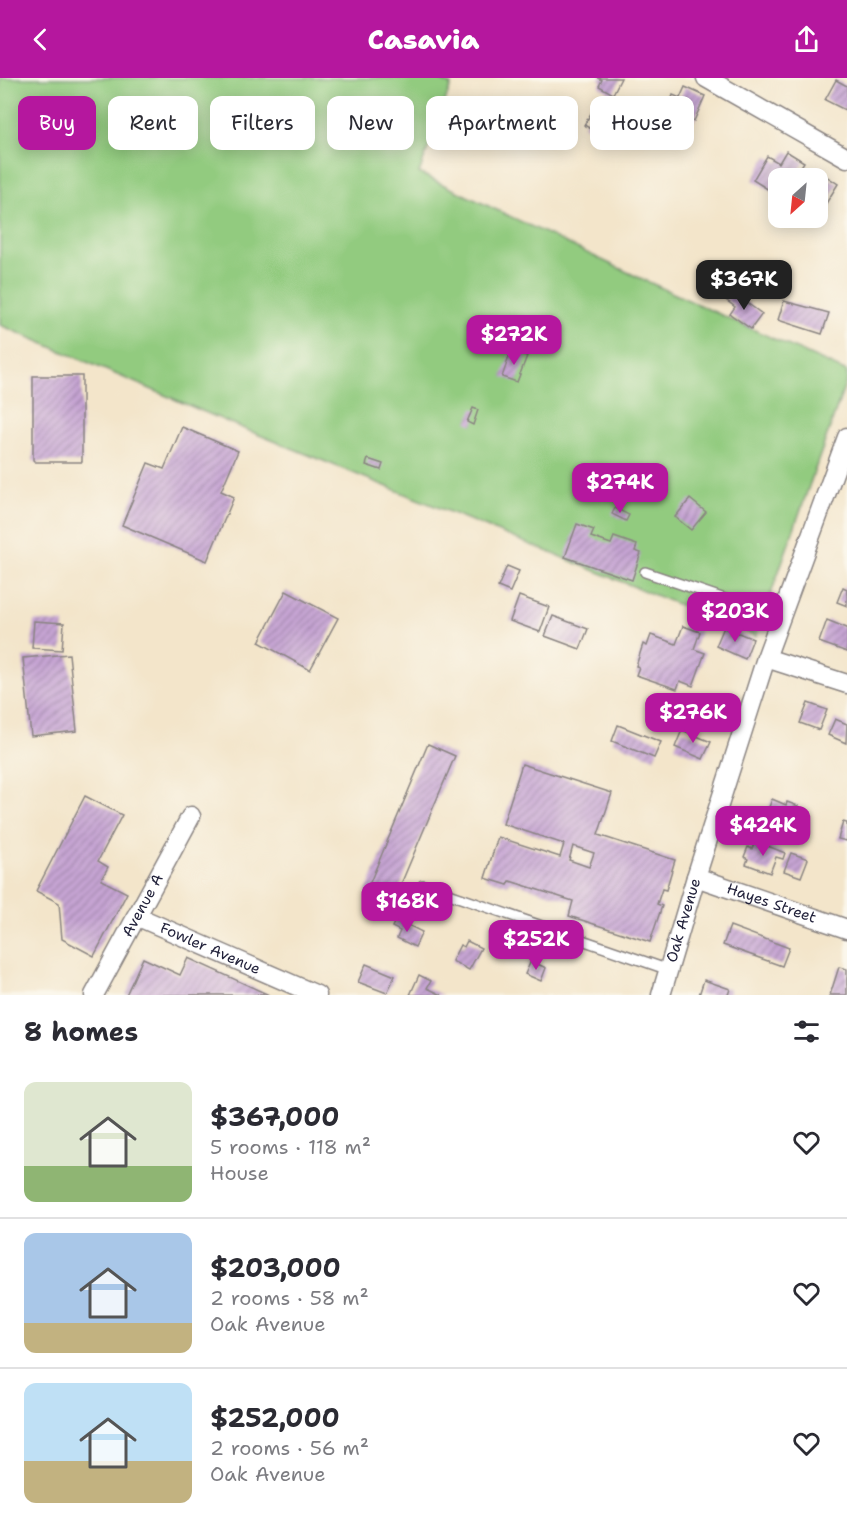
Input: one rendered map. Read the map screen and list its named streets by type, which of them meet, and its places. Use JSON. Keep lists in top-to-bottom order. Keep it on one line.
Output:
{"streets":{"street":["Hayes Street","Avenue A","Oak Avenue","Fowler Avenue"]},"crossings":[["Hayes Street","Oak Avenue"],["Avenue A","Fowler Avenue"]],"north":"bottom left","page":{"header":"Casavia","chip":["Buy","Rent","Filters","New","Apartment","House"],"price":["$367K","$272K","$274K","$203K","$276K","$424K","$168K","$252K"],"heading":"8 homes","list":[{"name":"$367,000","note":"5 rooms · 118 m² · House"},{"name":"$203,000","note":"2 rooms · 58 m² · Oak Avenue"},{"name":"$252,000","note":"2 rooms · 56 m² · Oak Avenue"}]}}
